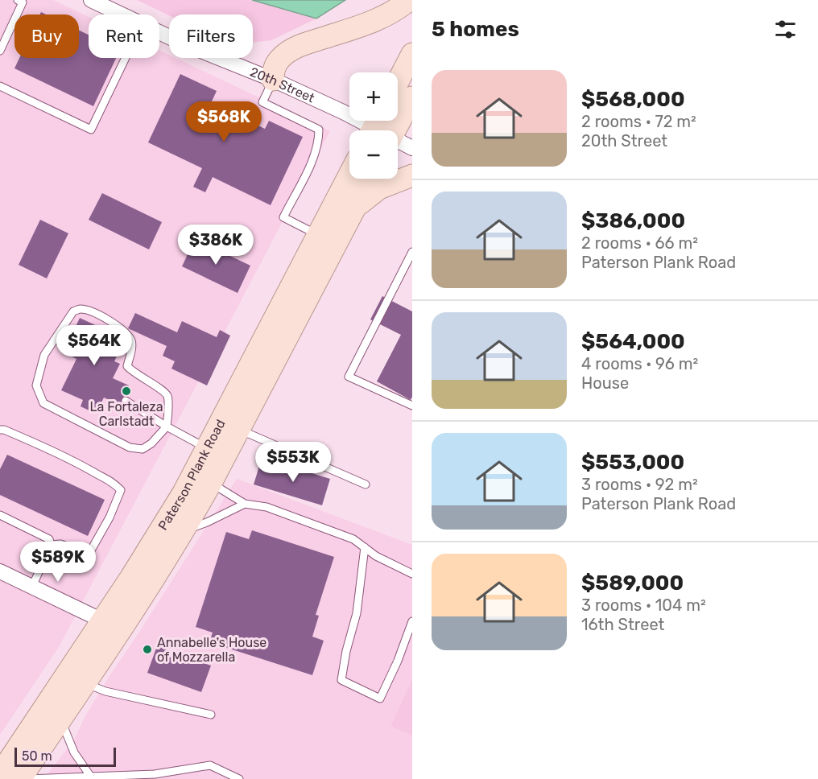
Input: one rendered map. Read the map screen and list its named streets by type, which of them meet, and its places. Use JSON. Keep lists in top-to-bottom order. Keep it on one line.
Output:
{"streets":{"main road":["Paterson Plank Road"],"street":["20th Street"]},"places":["La Fortaleza Carlstadt","Annabelle's House of Mozzarella"],"scale_bar":"50 m","page":{"heading":"5 homes","chip":["Buy","Rent","Filters"],"list":[{"name":"$568,000","note":"2 rooms · 72 m² · 20th Street"},{"name":"$386,000","note":"2 rooms · 66 m² · Paterson Plank Road"},{"name":"$564,000","note":"4 rooms · 96 m² · House"},{"name":"$553,000","note":"3 rooms · 92 m² · Paterson Plank Road"},{"name":"$589,000","note":"3 rooms · 104 m² · 16th Street"}],"map_buttons":["+","−"],"price":["$568K","$386K","$564K","$553K","$589K"],"scale":"50 m"}}
